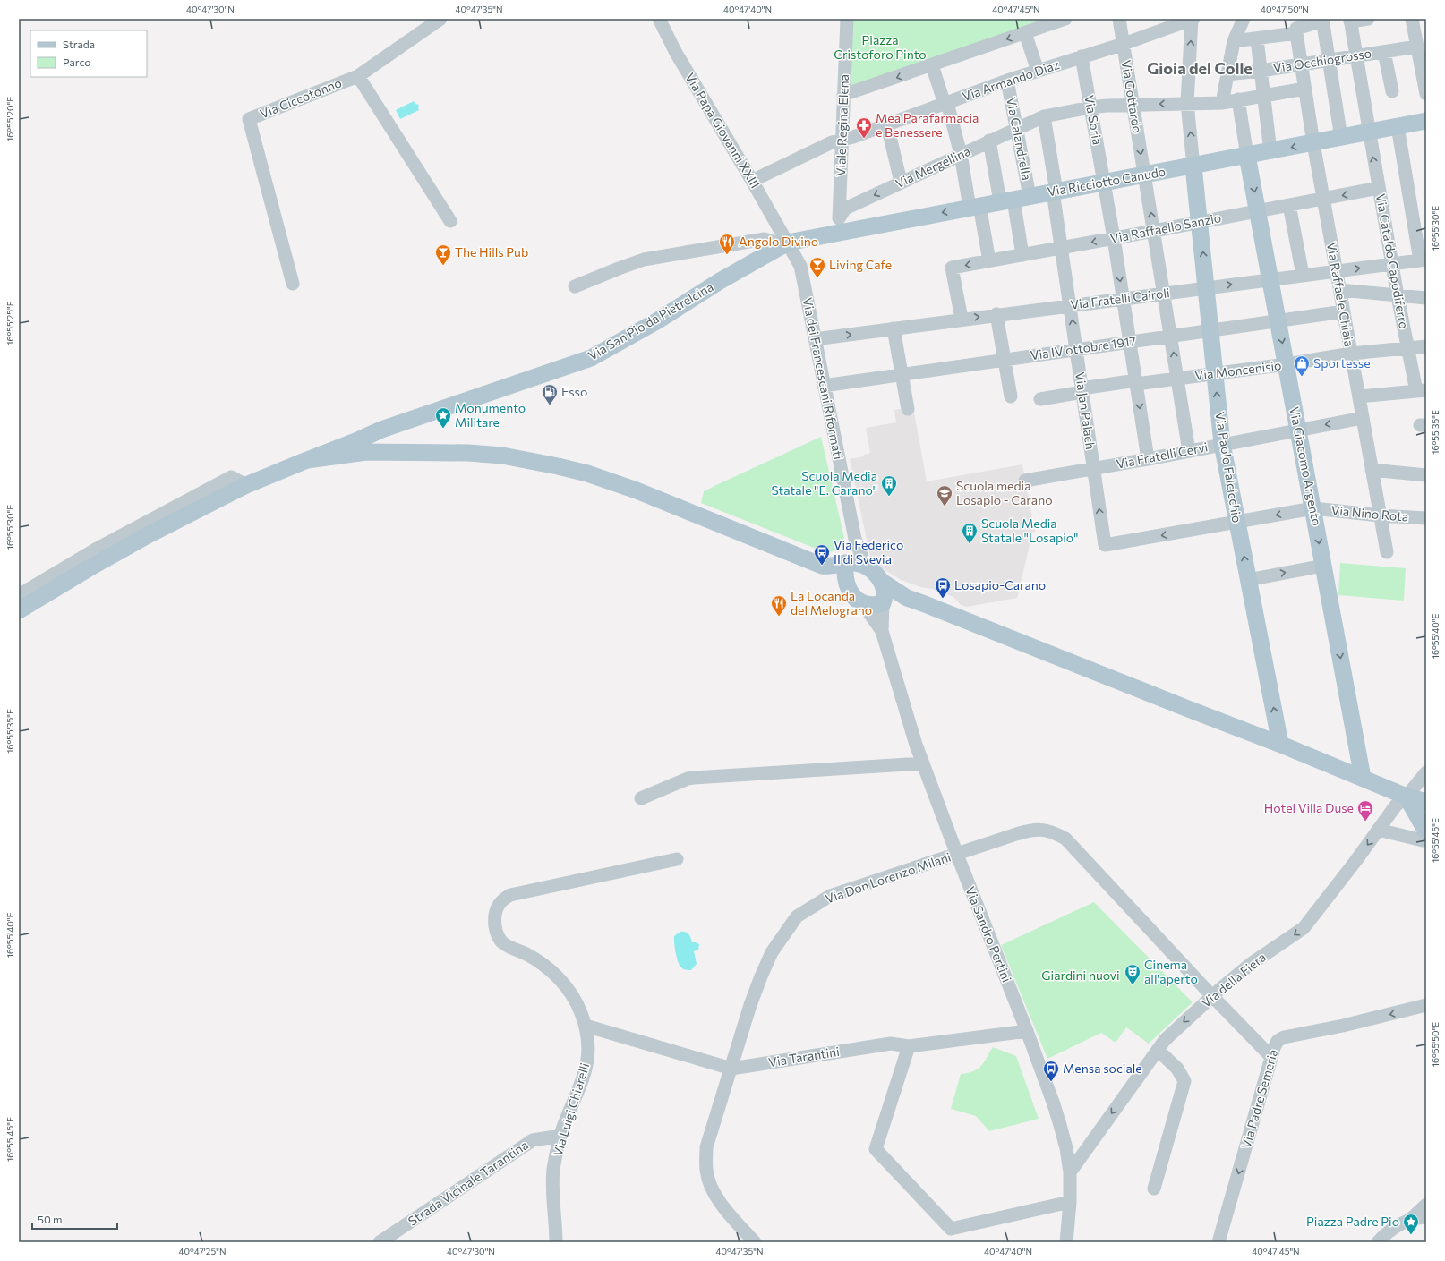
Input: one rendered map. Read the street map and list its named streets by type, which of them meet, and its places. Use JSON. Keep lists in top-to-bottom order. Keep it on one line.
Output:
{"streets":{"main road":["Via Ricciotto Canudo","Via San Pio da Pietrelcina","Via Giacomo Argento","Via Paolo Falcicchio"],"street":["Via Occhiogrosso","Via Armando Diaz","Via Gottardo","Via Ciccotonno","Via Soria","Viale Regina Elena","Via Papa Giovanni XXIII","Via Calandrella","Via Mergellina","Via Raffaello Sanzio","Via Cataldo Capodiferro","Via Raffaele Chiaia","Via Fratelli Cairoli","Via IV ottobre 1917","Via Moncenisio","Via dei Francescani Riformati","Via Jan Palach","Via Fratelli Cervi","Via Nino Rota","Via Don Lorenzo Milani","Via Sandro Pertini","Via della Fiera","Via Tarantini","Via Padre Semeria","Via Luigi Chiarelli","Strada Vicinale Tarantina"]},"crossings":[["Via Occhiogrosso","Via Cataldo Capodiferro"],["Via Occhiogrosso","Via Raffaele Chiaia"],["Via Armando Diaz","Via Gottardo"],["Via Armando Diaz","Via Soria"],["Via Armando Diaz","Viale Regina Elena"],["Via Armando Diaz","Via Papa Giovanni XXIII"],["Via Armando Diaz","Via Calandrella"],["Via Gottardo","Via Mergellina"],["Via Gottardo","Via Ricciotto Canudo"],["Via Gottardo","Via Raffaello Sanzio"],["Via Gottardo","Via Fratelli Cairoli"],["Via Gottardo","Via IV ottobre 1917"],["Via Gottardo","Via Moncenisio"],["Via Gottardo","Via Fratelli Cervi"],["Via Soria","Via Mergellina"],["Via Soria","Via Ricciotto Canudo"],["Via Soria","Via Raffaello Sanzio"],["Via Soria","Via Fratelli Cairoli"],["Via Soria","Via IV ottobre 1917"],["Via Soria","Via Moncenisio"],["Via Soria","Via Fratelli Cervi"],["Viale Regina Elena","Via Mergellina"],["Viale Regina Elena","Via Ricciotto Canudo"],["Via Papa Giovanni XXIII","Via Ricciotto Canudo"],["Via Papa Giovanni XXIII","Via San Pio da Pietrelcina"],["Via Papa Giovanni XXIII","Via dei Francescani Riformati"],["Via Calandrella","Via Mergellina"],["Via Calandrella","Via Ricciotto Canudo"],["Via Mergellina","Via Ricciotto Canudo"],["Via Mergellina","Via Raffaele Chiaia"],["Via Mergellina","Via Jan Palach"],["Via Ricciotto Canudo","Via Cataldo Capodiferro"],["Via Ricciotto Canudo","Via Raffaele Chiaia"],["Via Ricciotto Canudo","Via San Pio da Pietrelcina"],["Via Ricciotto Canudo","Via dei Francescani Riformati"],["Via Ricciotto Canudo","Via Jan Palach"],["Via Ricciotto Canudo","Via Giacomo Argento"],["Via Ricciotto Canudo","Via Paolo Falcicchio"],["Via Raffaello Sanzio","Via Cataldo Capodiferro"],["Via Raffaello Sanzio","Via Raffaele Chiaia"],["Via Raffaello Sanzio","Via Fratelli Cairoli"],["Via Raffaello Sanzio","Via Jan Palach"],["Via Raffaello Sanzio","Via Giacomo Argento"],["Via Raffaello Sanzio","Via Paolo Falcicchio"],["Via Cataldo Capodiferro","Via Fratelli Cairoli"],["Via Cataldo Capodiferro","Via Moncenisio"],["Via Raffaele Chiaia","Via Fratelli Cairoli"],["Via Raffaele Chiaia","Via IV ottobre 1917"],["Via Raffaele Chiaia","Via Moncenisio"],["Via Raffaele Chiaia","Via Fratelli Cervi"],["Via Raffaele Chiaia","Via Nino Rota"],["Via Fratelli Cairoli","Via dei Francescani Riformati"],["Via Fratelli Cairoli","Via Jan Palach"],["Via Fratelli Cairoli","Via Giacomo Argento"],["Via Fratelli Cairoli","Via Paolo Falcicchio"],["Via San Pio da Pietrelcina","Via dei Francescani Riformati"],["Via IV ottobre 1917","Via dei Francescani Riformati"],["Via IV ottobre 1917","Via Jan Palach"],["Via IV ottobre 1917","Via Giacomo Argento"],["Via IV ottobre 1917","Via Paolo Falcicchio"],["Via Moncenisio","Via Jan Palach"],["Via Moncenisio","Via Giacomo Argento"],["Via Moncenisio","Via Paolo Falcicchio"],["Via Jan Palach","Via Fratelli Cervi"],["Via Jan Palach","Via Nino Rota"],["Via Fratelli Cervi","Via Giacomo Argento"],["Via Fratelli Cervi","Via Paolo Falcicchio"],["Via Giacomo Argento","Via Nino Rota"],["Via Paolo Falcicchio","Via Nino Rota"],["Via Don Lorenzo Milani","Via Sandro Pertini"],["Via Don Lorenzo Milani","Via della Fiera"],["Via Don Lorenzo Milani","Via Tarantini"],["Via Don Lorenzo Milani","Via Padre Semeria"],["Via Sandro Pertini","Via della Fiera"],["Via Sandro Pertini","Via Tarantini"],["Via Tarantini","Via Luigi Chiarelli"],["Via Luigi Chiarelli","Strada Vicinale Tarantina"]],"one_way":["Via Fratelli Cairoli","Via Giacomo Argento","Via Paolo Falcicchio","Via della Fiera","Via Padre Semeria"],"districts":["Gioia del Colle"],"parks":["Piazza Cristoforo Pinto","Giardini nuovi"],"places":{"pharmacy":["Mea Parafarmacia e Benessere"],"restaurant":["Angolo Divino","La Locanda del Melograno"],"bar":["The Hills Pub","Living Cafe"],"shop":["Sportesse"],"fuel station":["Esso"],"place":["Monumento Militare","Piazza Padre Pio"],"building":["Scuola Media Statale \"E. Carano\"","Scuola Media Statale \"Losapio\""],"school or university":["Scuola media Losapio - Carano"],"bus stop":["Via Federico II di Svevia","Losapio-Carano","Mensa sociale"],"hotel":["Hotel Villa Duse"],"theatre":["Cinema all'aperto"]},"legend":["Strada","Parco"],"scale_bar":"50 m","coordinates":["40°47'30\"N","40°47'35\"N","40°47'40\"N","40°47'45\"N","40°47'50\"N","16°55'20\"E","16°55'30\"E","16°55'25\"E","16°55'35\"E","16°55'40\"E","16°55'45\"E","16°55'50\"E","40°47'25\"N"]}
